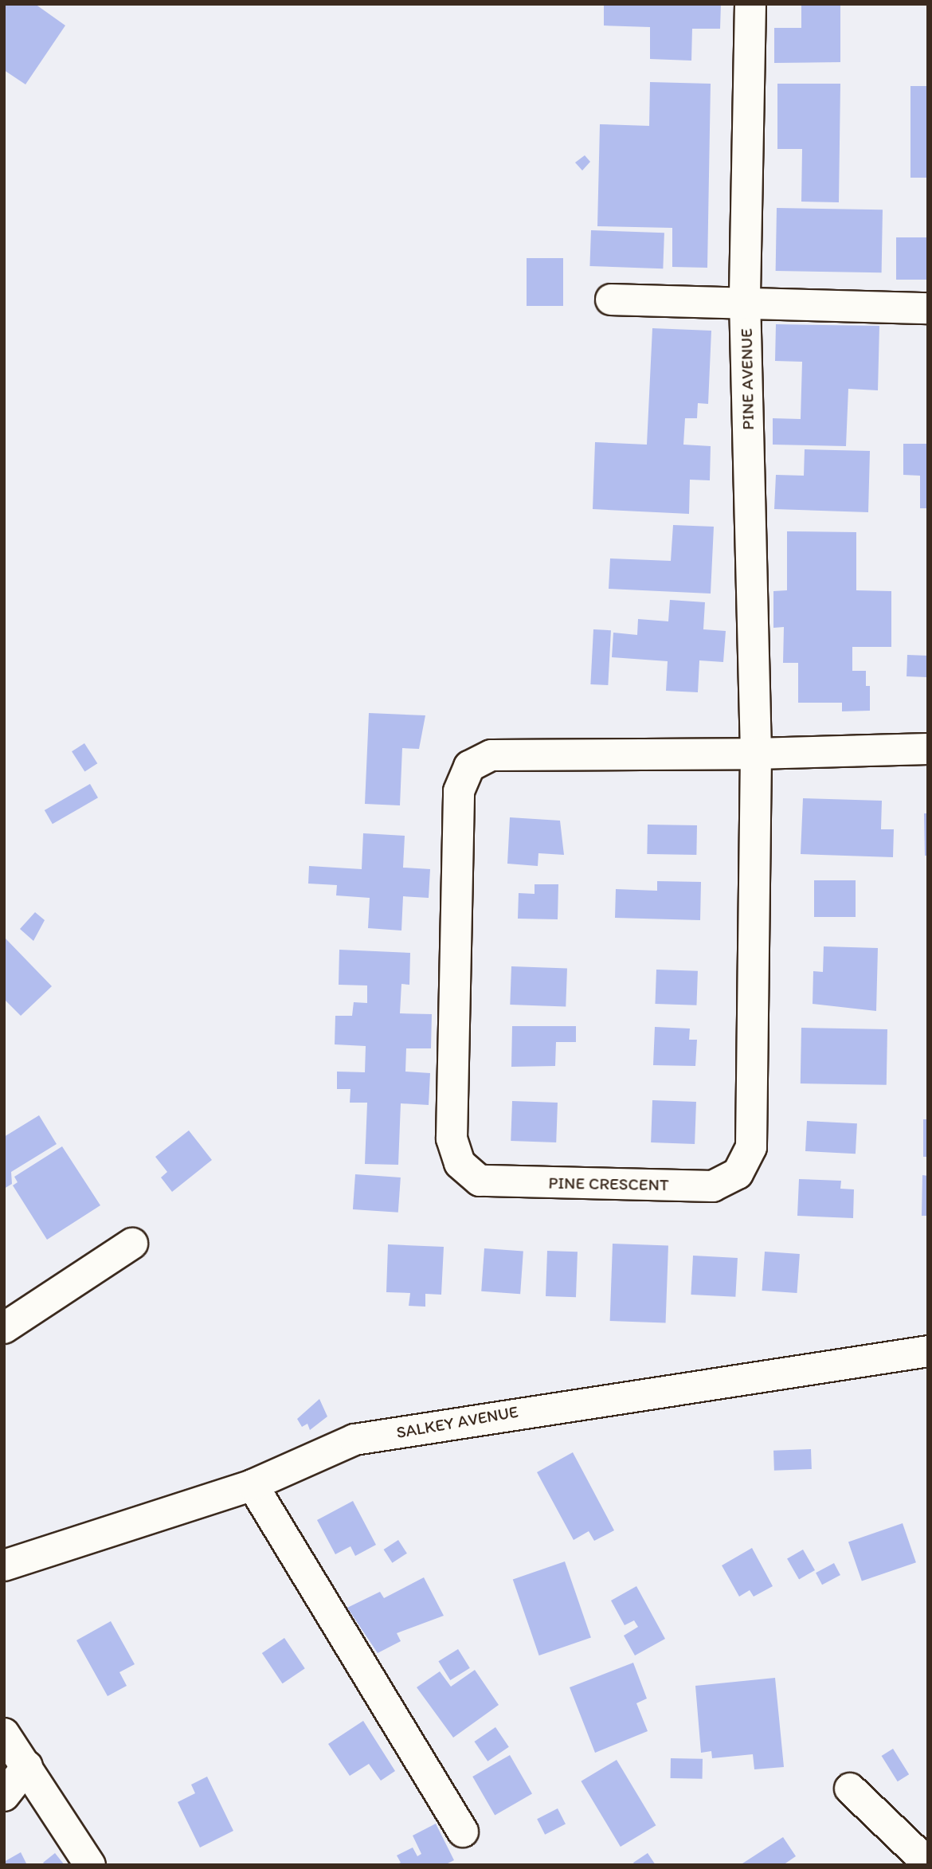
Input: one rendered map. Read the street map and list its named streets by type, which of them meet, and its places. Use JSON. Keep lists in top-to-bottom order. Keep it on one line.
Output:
{"streets":{"street":["PINE AVENUE","PINE CRESCENT","SALKEY AVENUE"]},"crossings":[["PINE AVENUE","PINE CRESCENT"]]}
